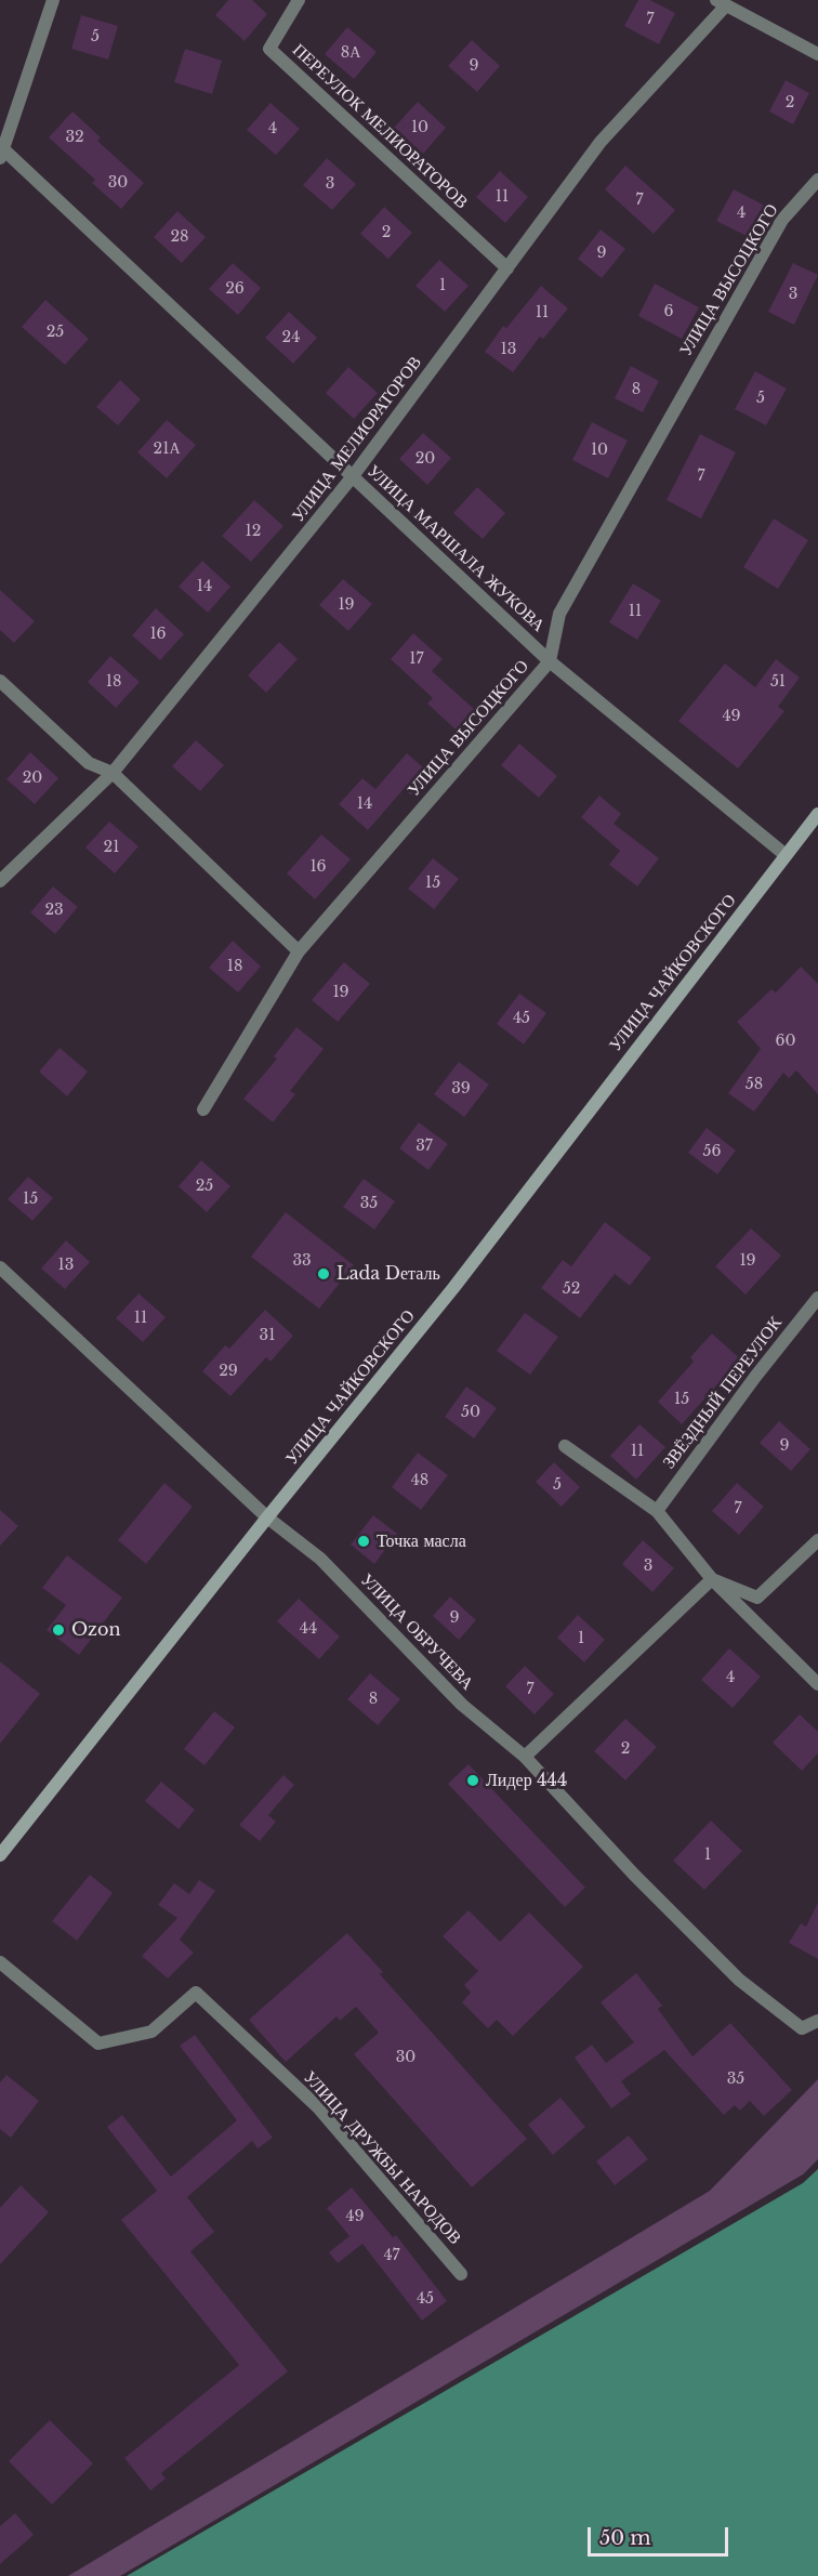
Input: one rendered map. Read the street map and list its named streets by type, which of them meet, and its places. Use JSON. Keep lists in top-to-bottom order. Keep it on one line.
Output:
{"streets":{"main road":["УЛИЦА ЧАЙКОВСКОГО"],"street":["ПЕРЕУЛОК МЕЛИОРАТОРОВ","УЛИЦА ВЫСОЦКОГО","УЛИЦА МЕЛИОРАТОРОВ","УЛИЦА МАРШАЛА ЖУКОВА","ЗВЁЗДНЫЙ ПЕРЕУЛОК","УЛИЦА ОБРУЧЕВА","УЛИЦА ДРУЖБЫ НАРОДОВ"]},"crossings":[["ПЕРЕУЛОК МЕЛИОРАТОРОВ","УЛИЦА МЕЛИОРАТОРОВ"],["УЛИЦА ВЫСОЦКОГО","УЛИЦА МАРШАЛА ЖУКОВА"],["УЛИЦА МЕЛИОРАТОРОВ","УЛИЦА МАРШАЛА ЖУКОВА"],["УЛИЦА МАРШАЛА ЖУКОВА","УЛИЦА ЧАЙКОВСКОГО"],["УЛИЦА ЧАЙКОВСКОГО","УЛИЦА ОБРУЧЕВА"]],"places":["Lada Dеталь","Точка масла","Ozon","Лидер 444"],"house_numbers":["7","5","8А","9","2","10","4","32","30","3","11","7","4","2","28","9","1","26","3","6","11","25","24","13","8","5","21А","10","20","7","12","14","19","11","16","17","18","51","49","20","14","21","16","15","23","18","19","45","60","58","39","37","56","25","15","35","33","19","13","52","11","31","29","15","50","9","11","48","5","7","3","9","44","1","4","7","8","2","1","30","35","49","47","45"],"scale_bar":"50 m"}
